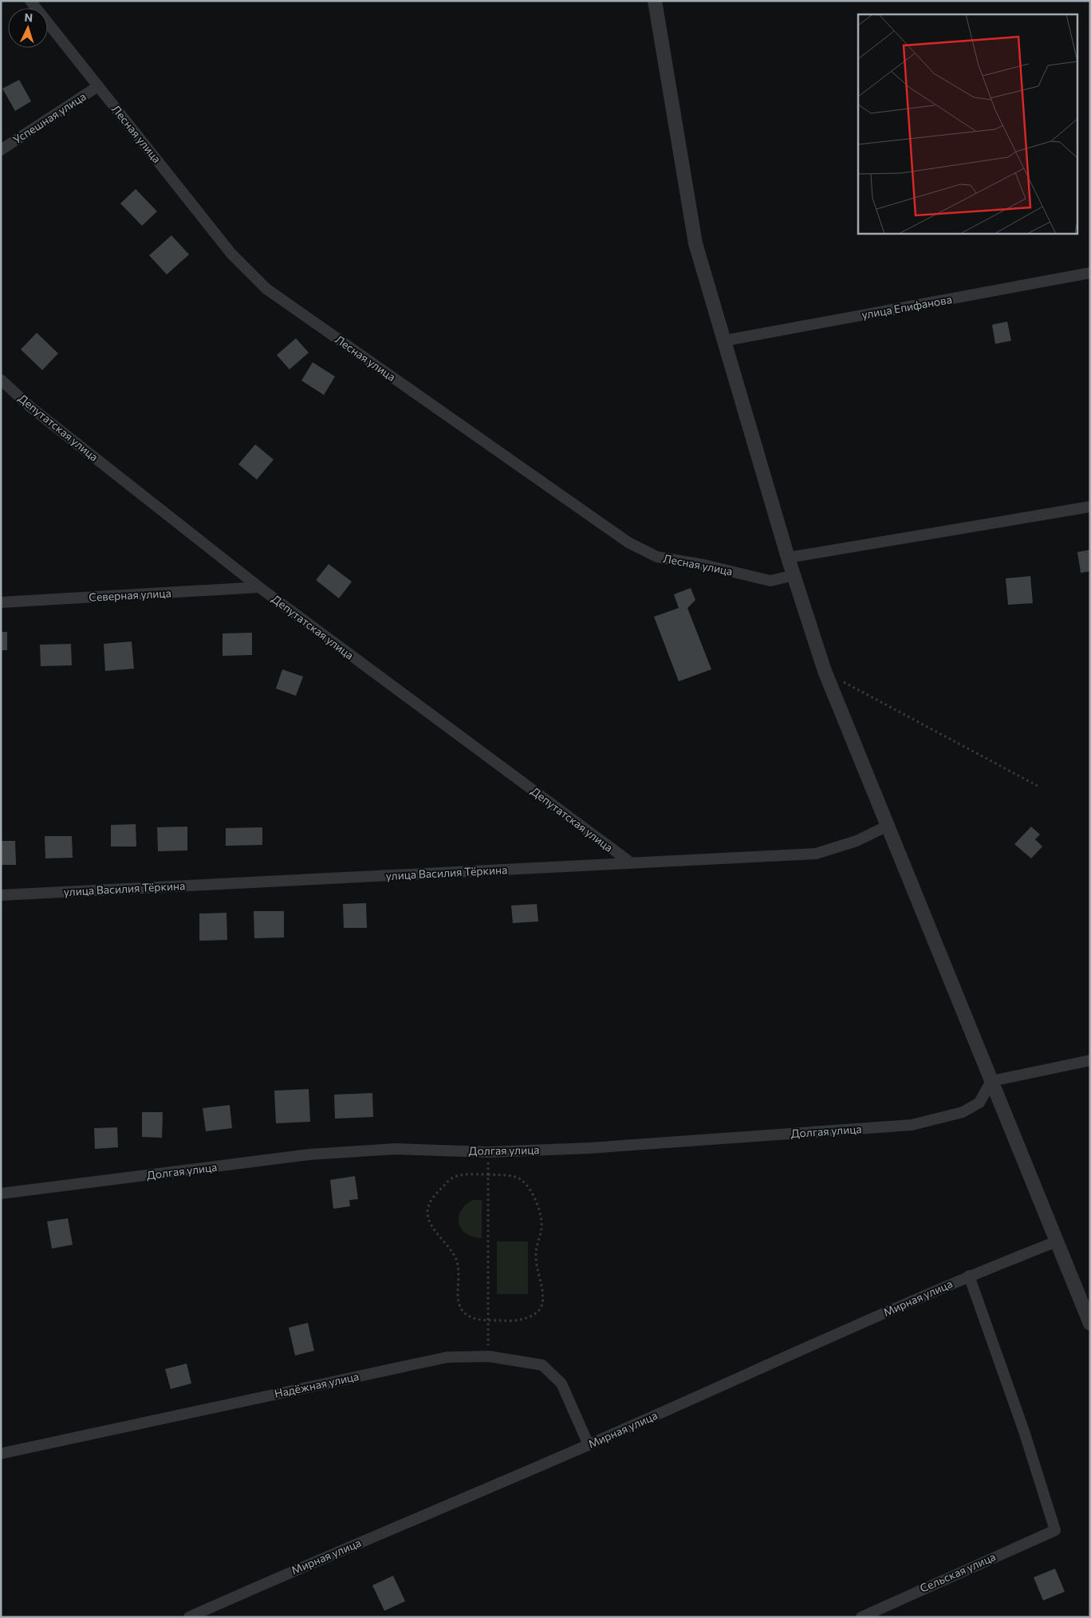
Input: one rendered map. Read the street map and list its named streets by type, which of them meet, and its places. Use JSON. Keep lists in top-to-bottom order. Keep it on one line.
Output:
{"streets":{"street":["Успешная улица","Лесная улица","улица Епифанова","Депутатская улица","Северная улица","улица Василия Тёркина","Долгая улица","Мирная улица","Надёжная улица","Сельская улица"]},"crossings":[["Успешная улица","Лесная улица"],["Депутатская улица","Северная улица"],["Депутатская улица","улица Василия Тёркина"],["Мирная улица","Надёжная улица"],["Мирная улица","Сельская улица"]],"north":"top"}
